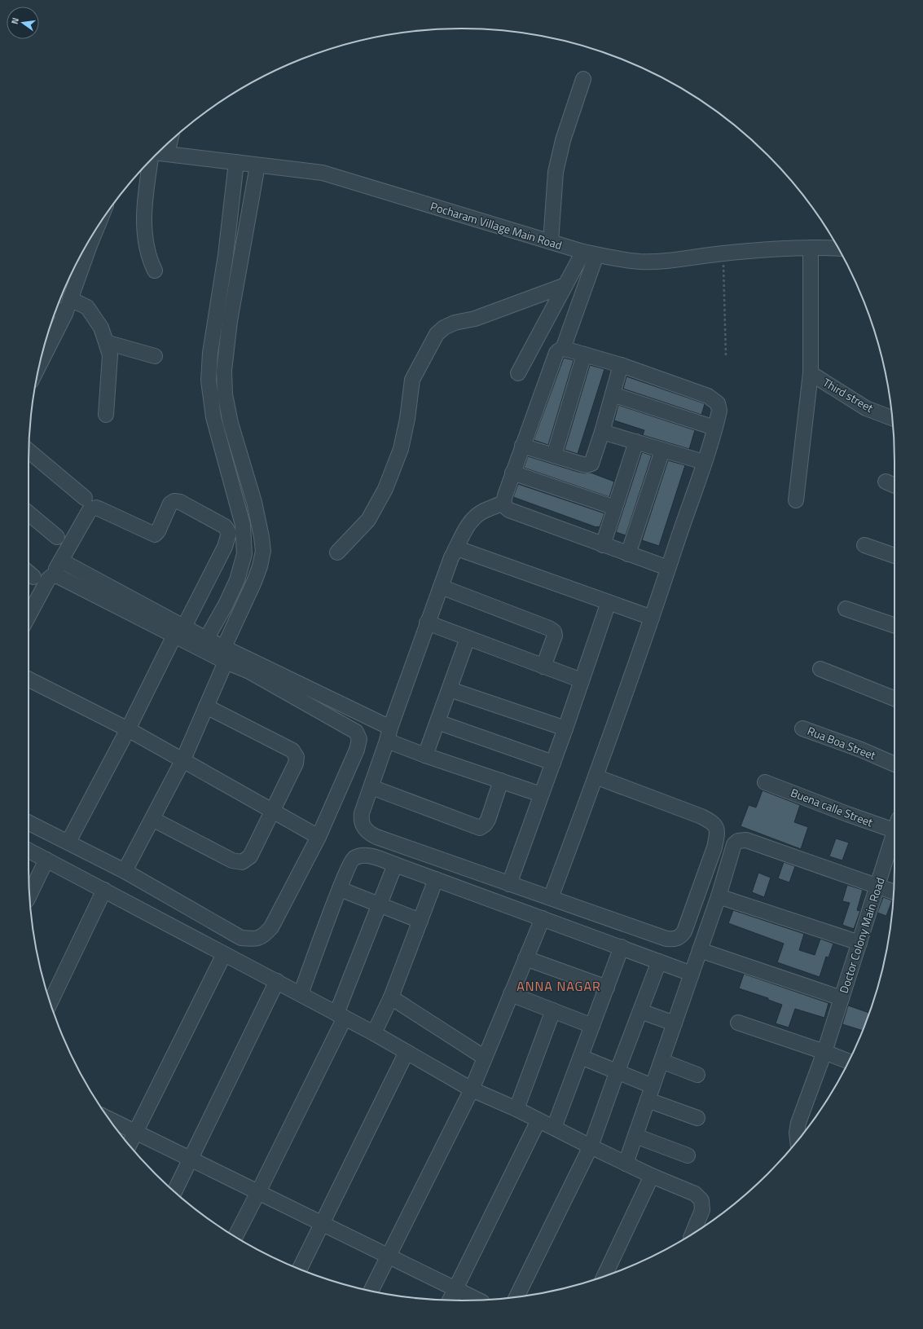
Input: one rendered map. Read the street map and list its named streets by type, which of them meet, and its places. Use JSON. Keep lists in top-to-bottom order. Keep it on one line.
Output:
{"streets":{"street":["Pocharam Village Main Road","Third street","Rua Boa Street","Buena calle Street","Doctor Colony Main Road"]},"districts":["ANNA NAGAR"],"north":"left"}
